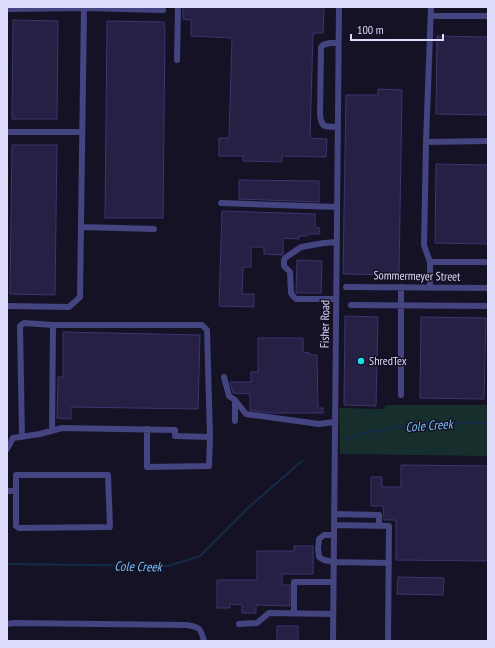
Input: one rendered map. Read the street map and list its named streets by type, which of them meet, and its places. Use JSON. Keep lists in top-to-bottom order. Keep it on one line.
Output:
{"streets":{"street":["Sommermeyer Street","Fisher Road"]},"water":["Cole Creek"],"places":["ShredTex"],"scale_bar":"100 m"}
